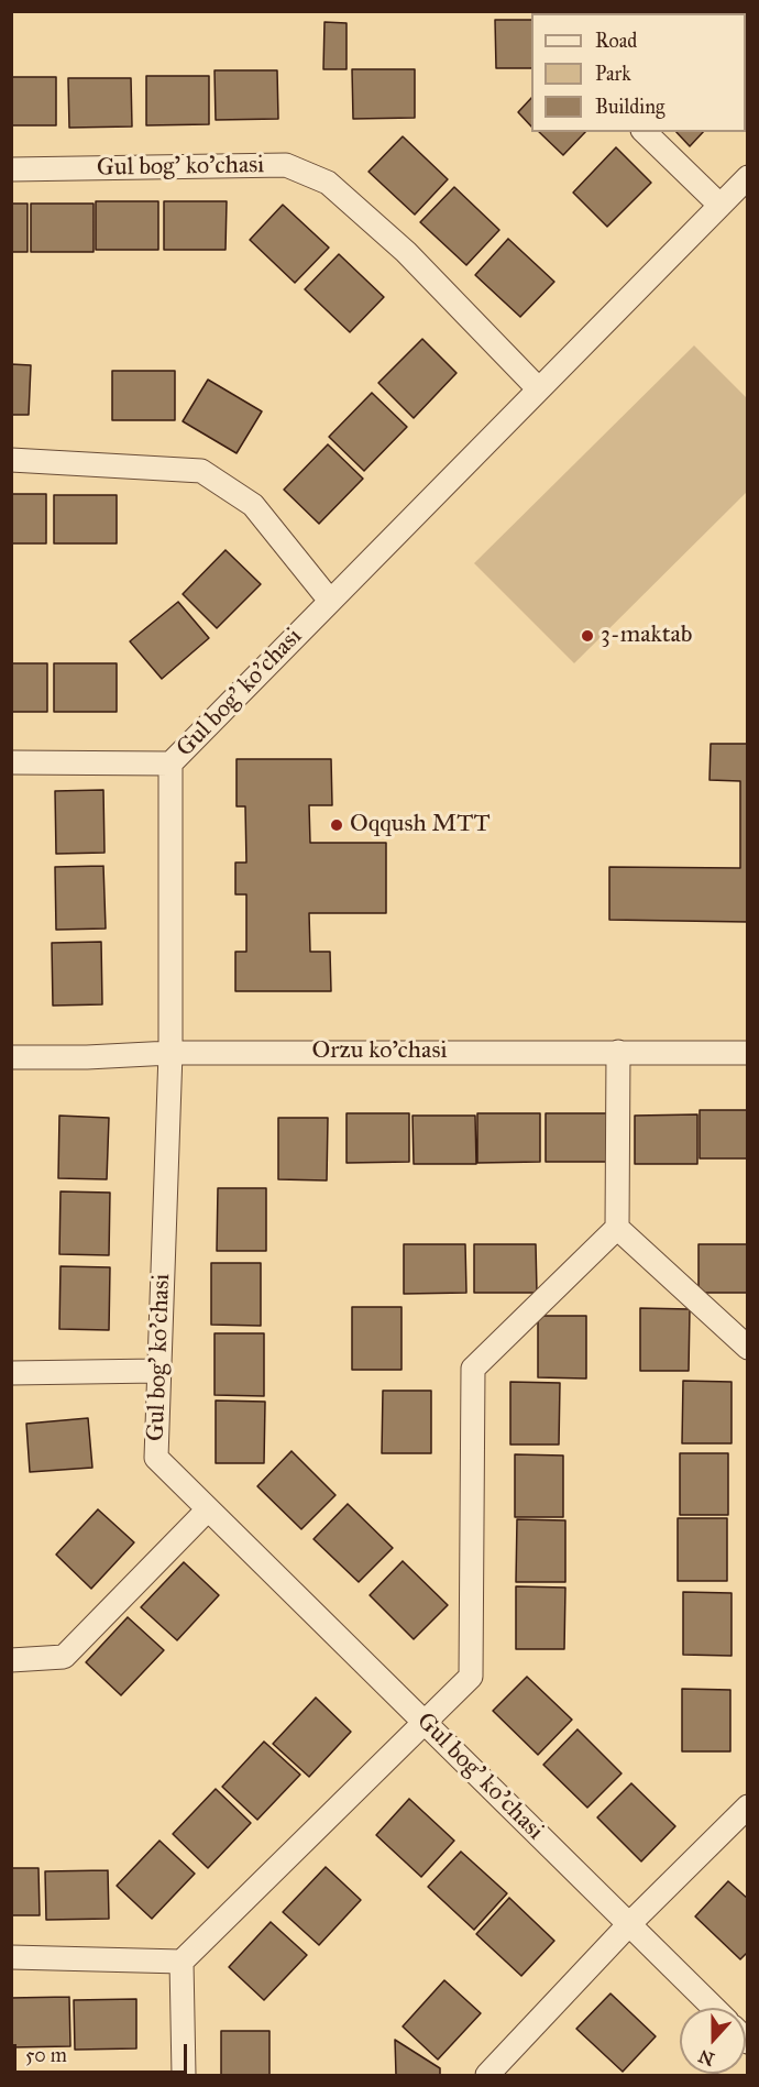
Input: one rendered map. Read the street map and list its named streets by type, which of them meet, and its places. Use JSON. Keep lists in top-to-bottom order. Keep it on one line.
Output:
{"streets":{"street":["Gul bog' ko'chasi","Orzu ko'chasi"]},"crossings":[["Gul bog' ko'chasi","Orzu ko'chasi"]],"places":["3-maktab","Oqqush MTT"],"legend":["Road","Park","Building"],"scale_bar":"50 m","north":"bottom"}
